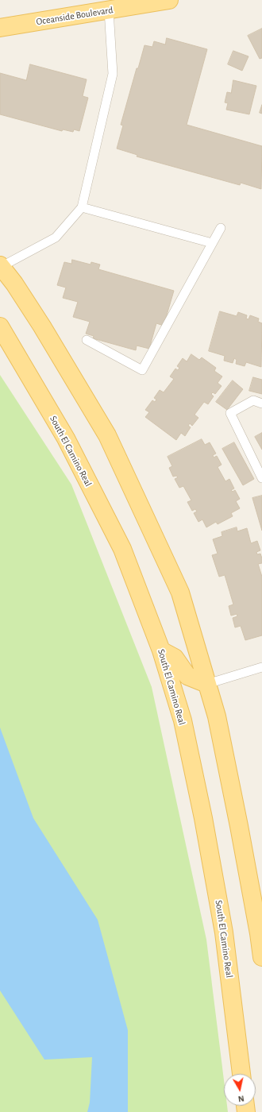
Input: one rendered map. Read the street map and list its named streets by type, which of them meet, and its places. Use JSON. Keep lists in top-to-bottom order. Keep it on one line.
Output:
{"streets":{"main road":["Oceanside Boulevard","South El Camino Real"]},"north":"bottom"}
